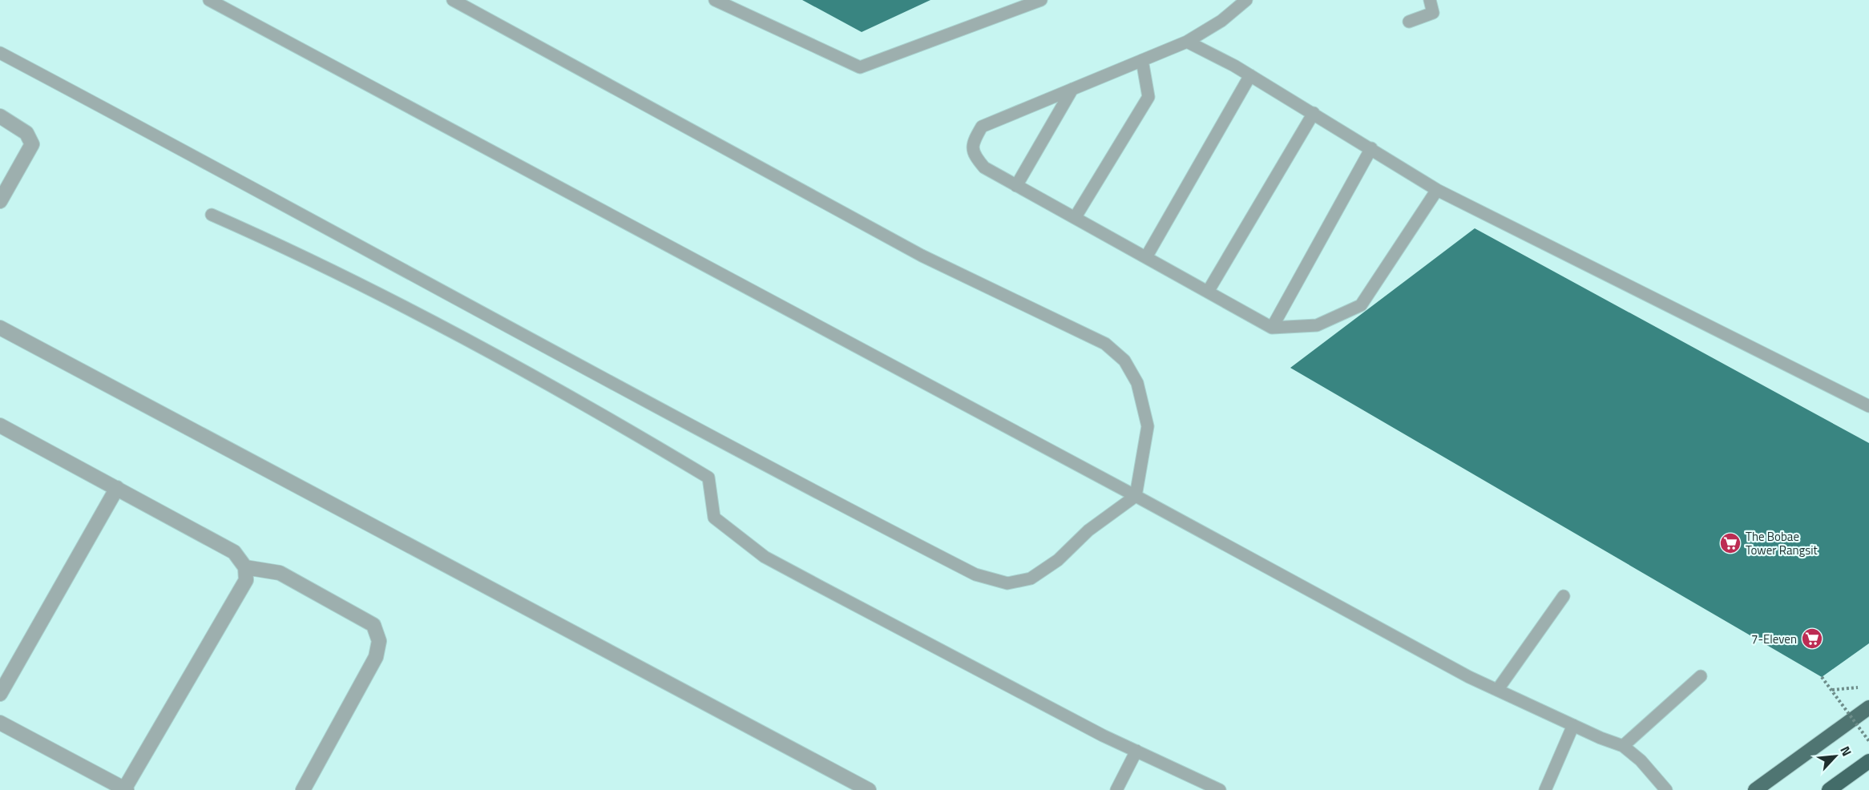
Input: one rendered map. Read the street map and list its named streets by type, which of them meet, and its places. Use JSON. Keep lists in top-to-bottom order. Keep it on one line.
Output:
{"places":{"supermarket":["The Bobae Tower Rangsit","7-Eleven"]},"north":"top right"}
